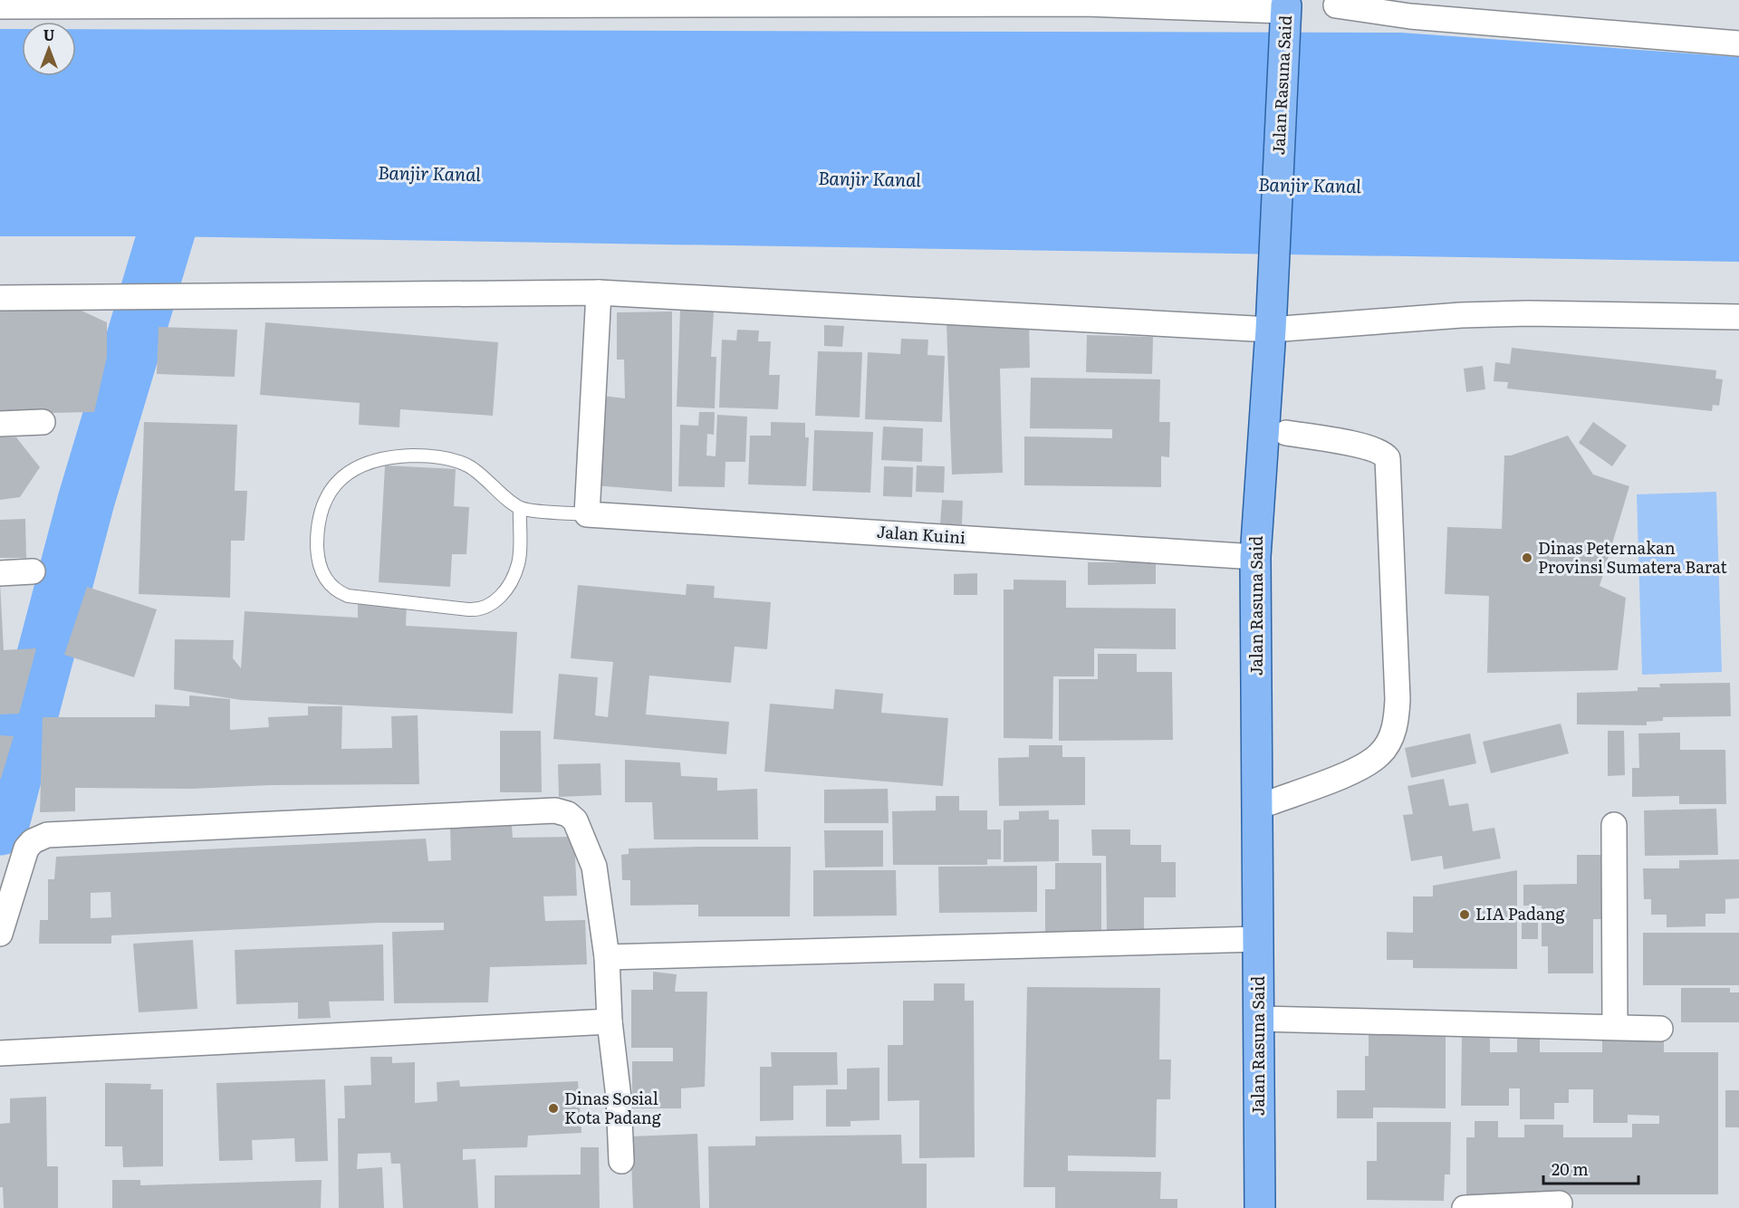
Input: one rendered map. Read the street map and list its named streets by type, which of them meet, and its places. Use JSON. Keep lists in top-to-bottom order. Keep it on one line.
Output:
{"streets":{"main road":["Jalan Rasuna Said"],"street":["Jalan Kuini"]},"crossings":[["Jalan Rasuna Said","Jalan Kuini"]],"water":["Banjir Kanal"],"places":["Dinas Peternakan Provinsi Sumatera Barat","LIA Padang","Dinas Sosial Kota Padang"],"scale_bar":"20 m","north":"top"}
